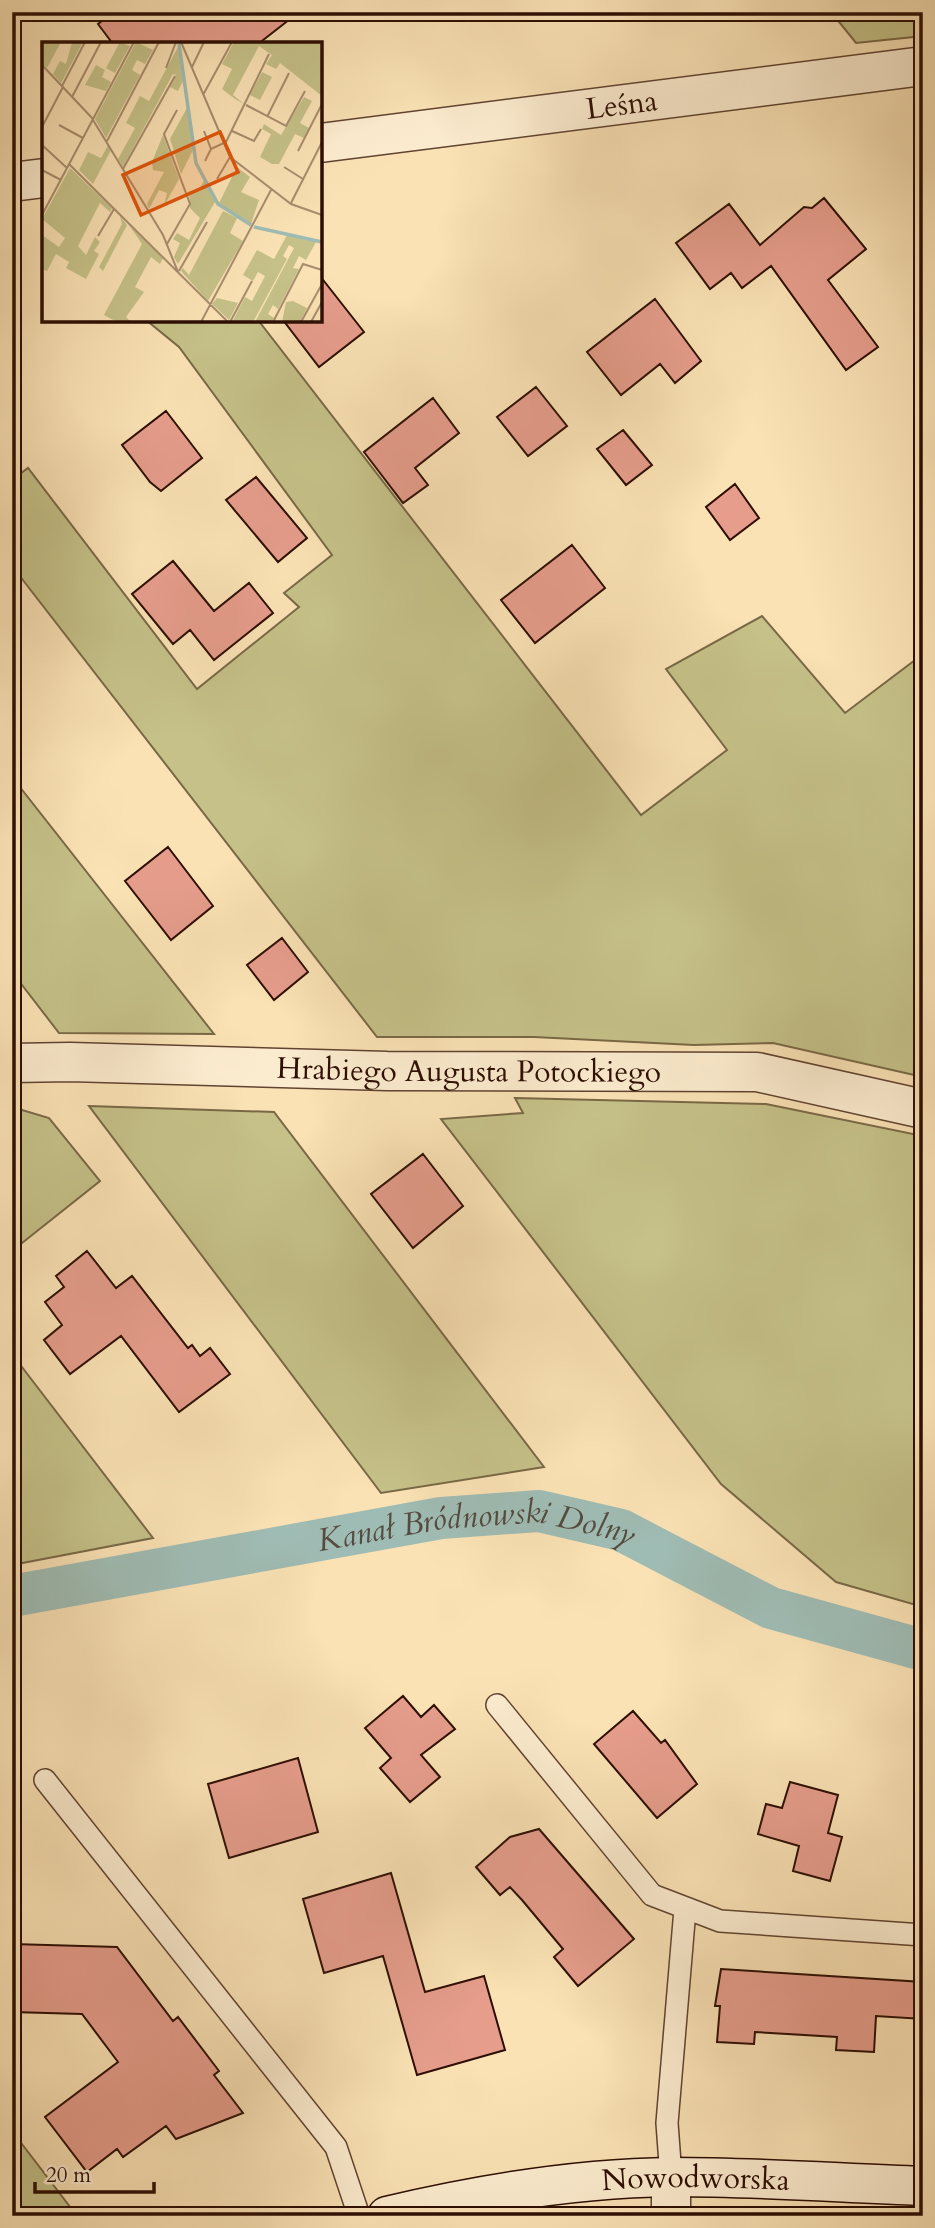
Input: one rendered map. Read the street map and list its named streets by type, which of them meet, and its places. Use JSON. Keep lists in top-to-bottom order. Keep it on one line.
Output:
{"streets":{"street":["Leśna","Hrabiego Augusta Potockiego","Nowodworska"]},"water":["Kanał Bródnowski Dolny"],"scale_bar":"20 m"}
